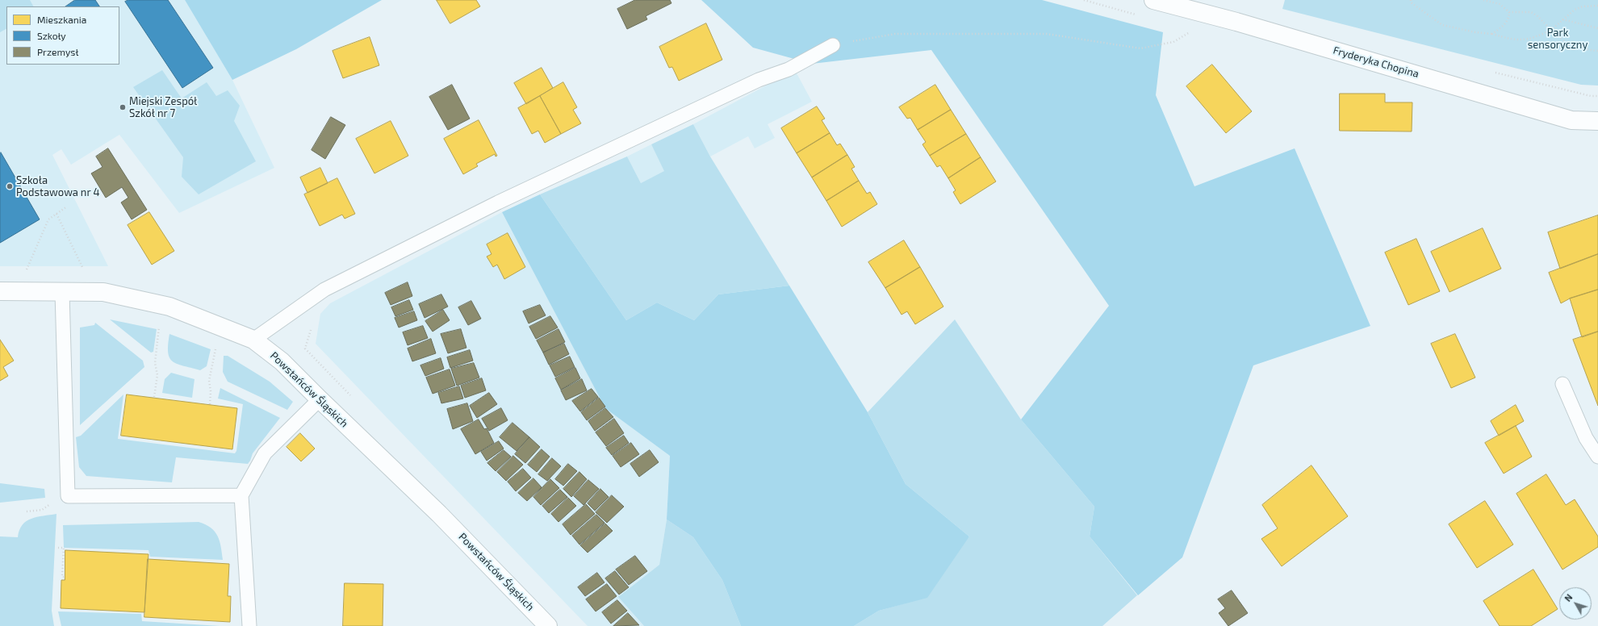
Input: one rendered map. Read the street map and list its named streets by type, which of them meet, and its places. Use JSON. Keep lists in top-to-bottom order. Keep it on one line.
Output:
{"streets":{"street":["Fryderyka Chopina","Powstańców Śląskich"]},"parks":["Park sensoryczny"],"places":["Miejski Zespół Szkół nr 7","Szkoła Podstawowa nr 4"],"legend":["Mieszkania","Szkoły","Przemysł"],"north":"top left"}
